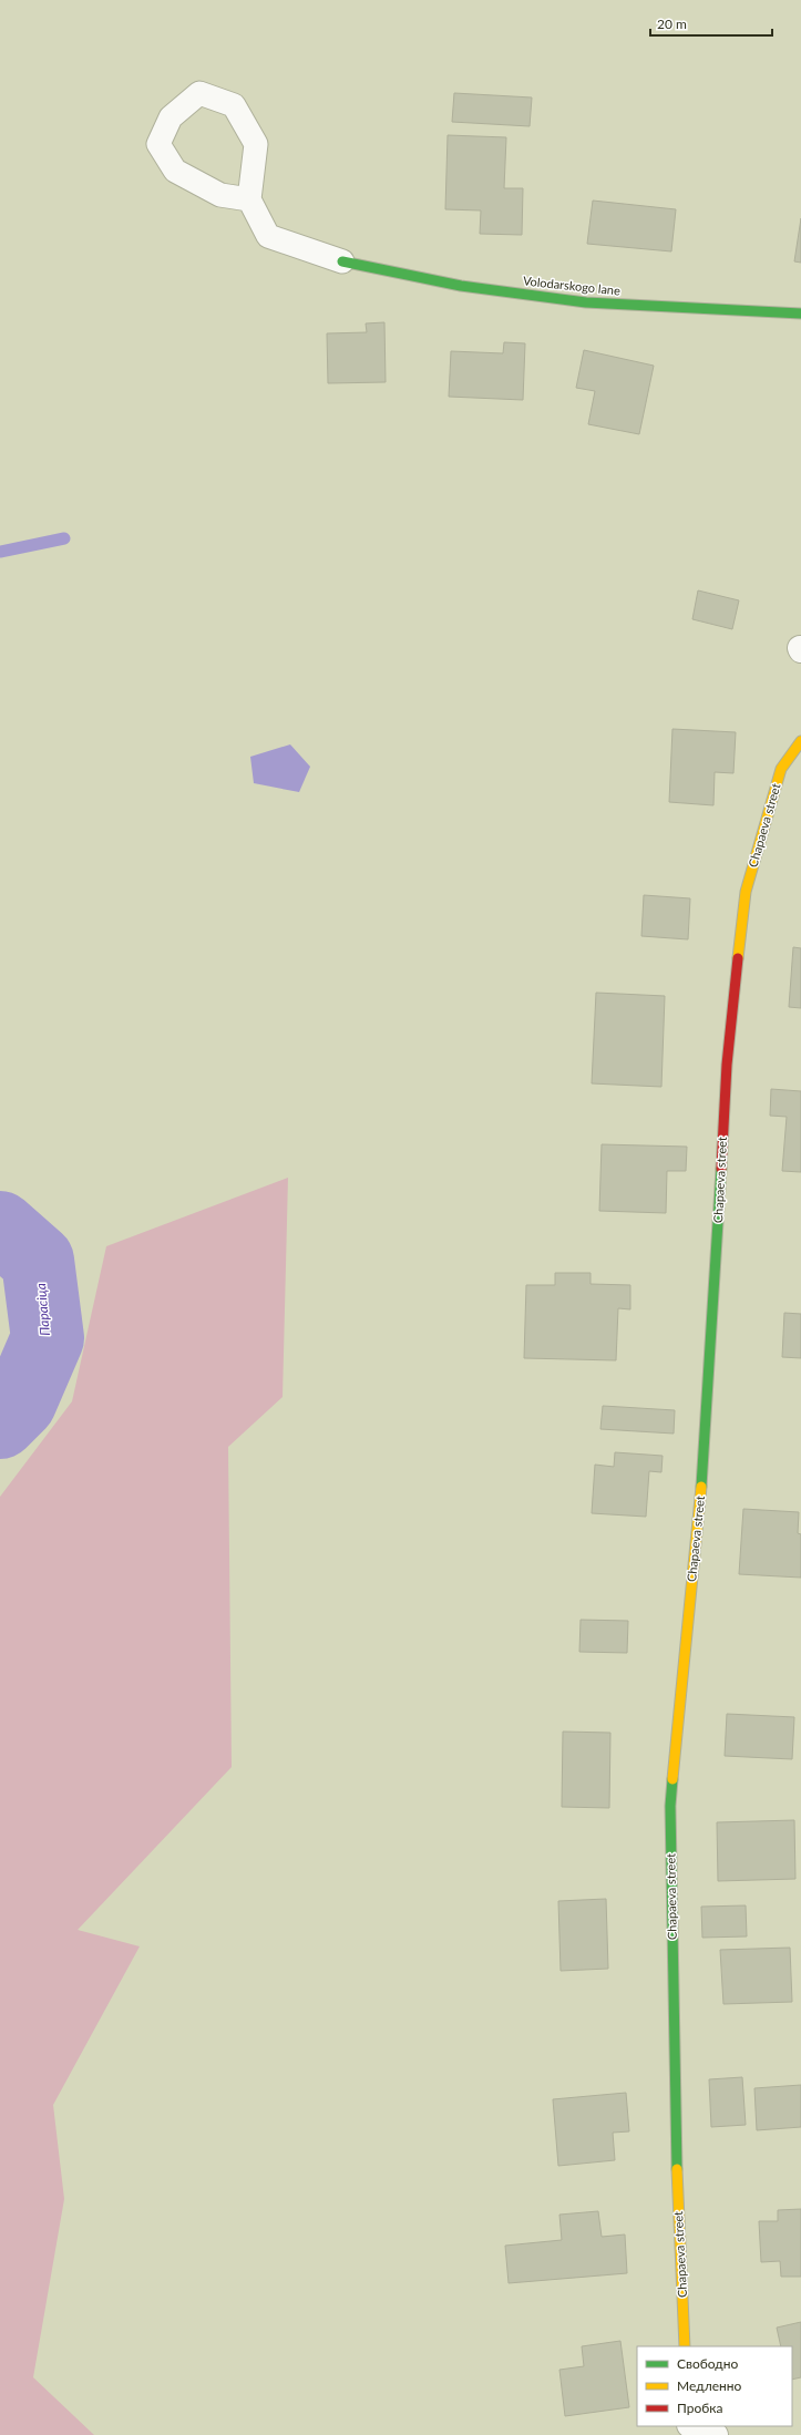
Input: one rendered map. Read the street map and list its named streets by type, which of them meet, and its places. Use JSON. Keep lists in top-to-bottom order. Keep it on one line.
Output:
{"streets":{"street":["Volodarskogo lane","Chapaeva street"]},"water":["Парасіца"],"legend":["Свободно","Медленно","Пробка"],"scale_bar":"20 m"}
